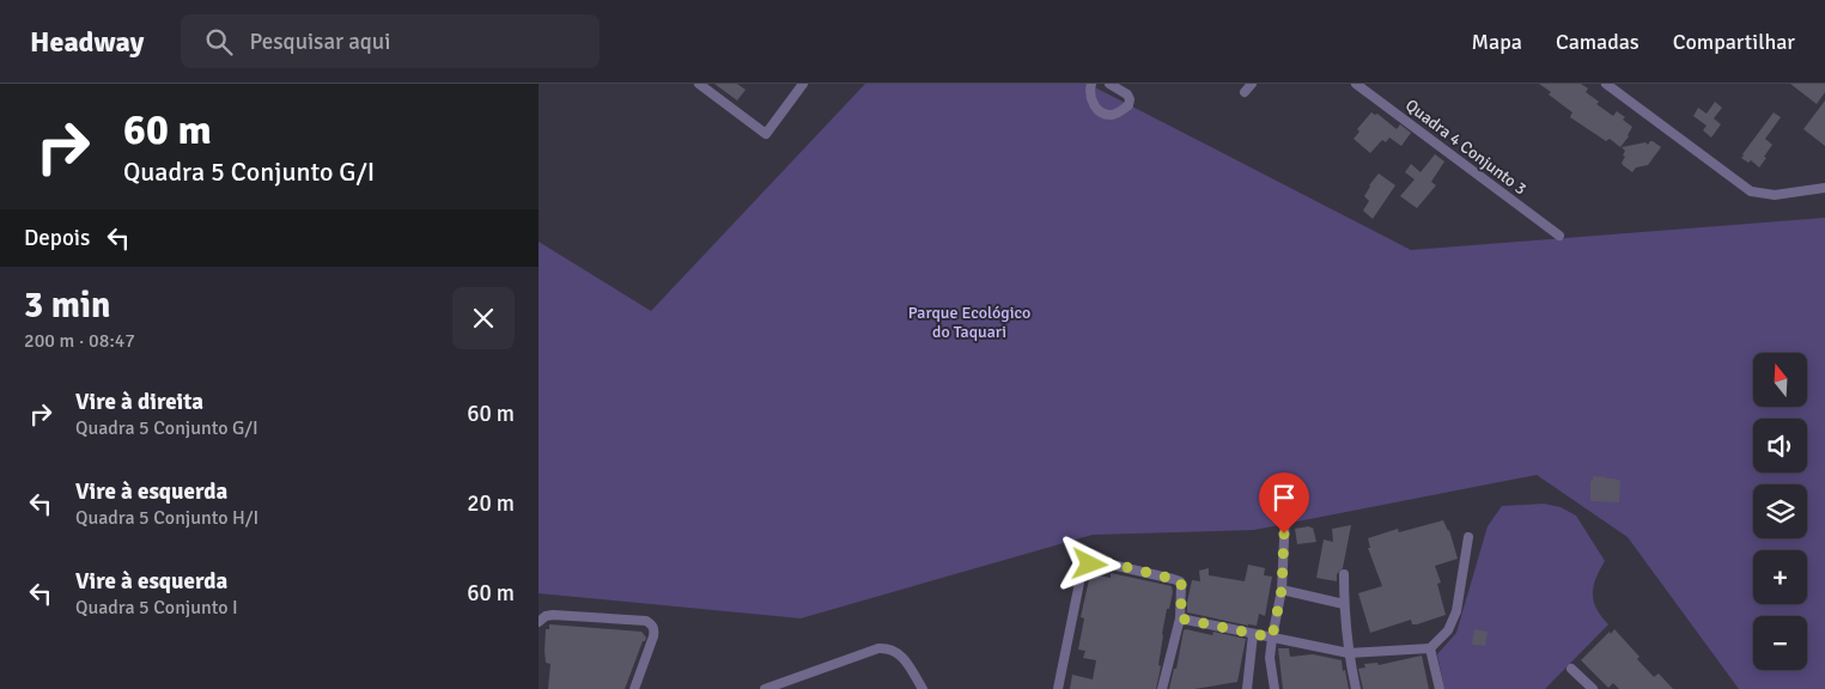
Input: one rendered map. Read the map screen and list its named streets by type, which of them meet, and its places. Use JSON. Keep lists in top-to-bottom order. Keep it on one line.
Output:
{"streets":{"street":["Quadra 4 Conjunto 3"]},"parks":["Parque Ecológico do Taquari"],"north":"top","page":{"header":"Headway","search":"Pesquisar aqui","nav":["Mapa","Camadas","Compartilhar"],"turn":["60 m","Quadra 5 Conjunto G/I"],"then":"Depois","heading":["3 min","200 m · 08:47"],"map_buttons":["+","−"],"list":[{"name":"Vire à direita","note":"Quadra 5 Conjunto G/I","value":"60 m"},{"name":"Vire à esquerda","note":"Quadra 5 Conjunto H/I","value":"20 m"},{"name":"Vire à esquerda","note":"Quadra 5 Conjunto I","value":"60 m"}]}}
